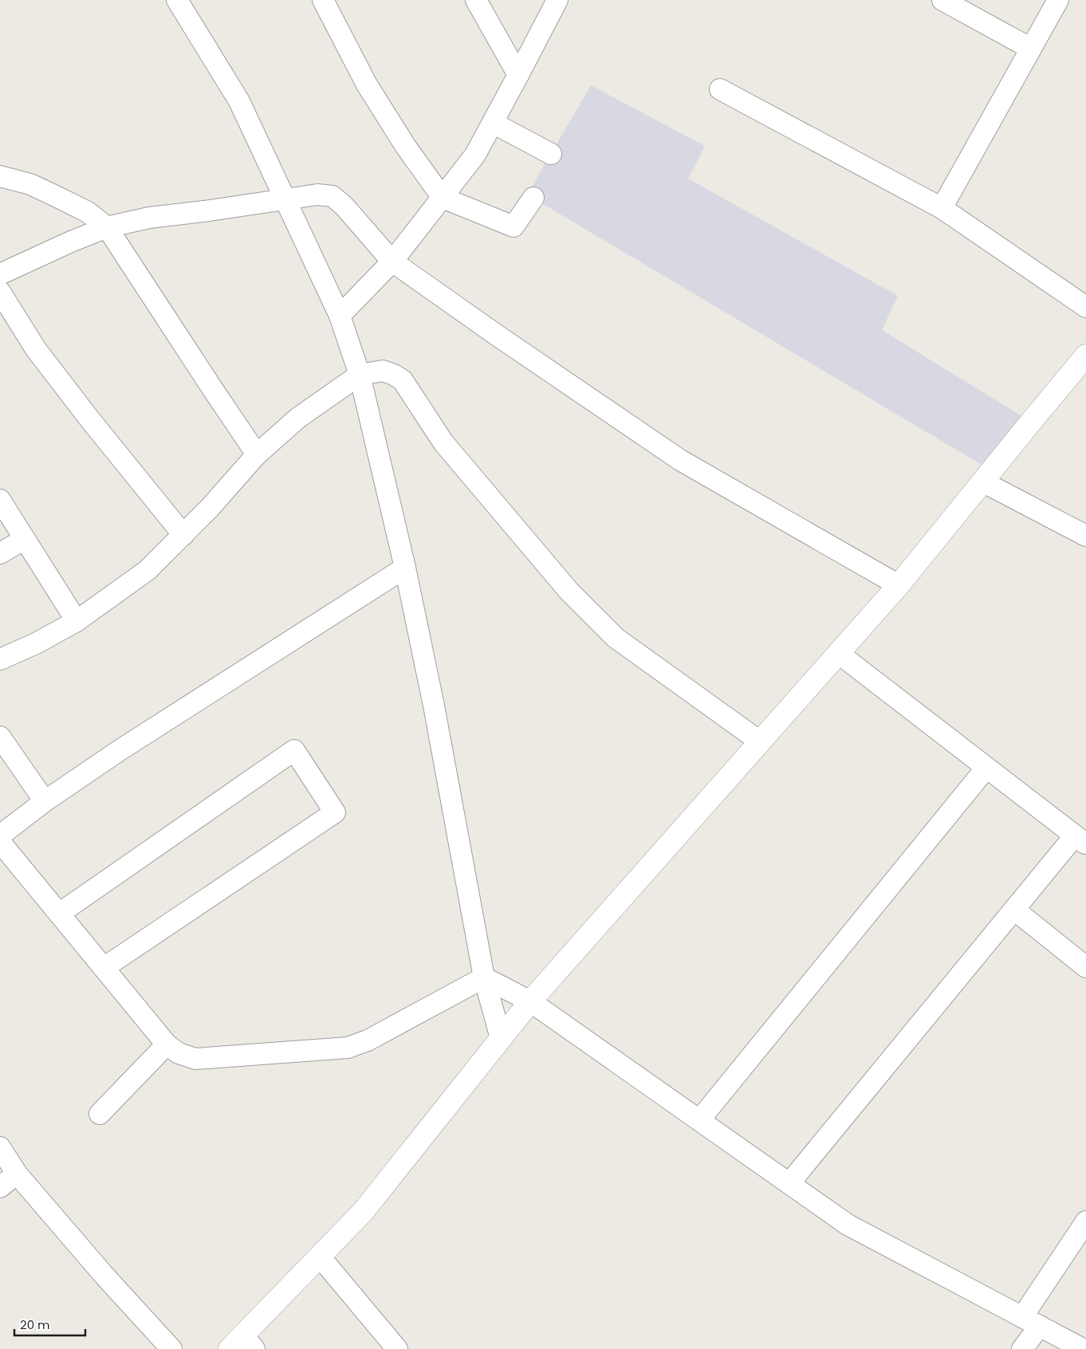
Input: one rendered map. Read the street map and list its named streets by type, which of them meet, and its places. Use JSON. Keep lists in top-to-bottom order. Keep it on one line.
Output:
{"scale_bar":"20 m"}
